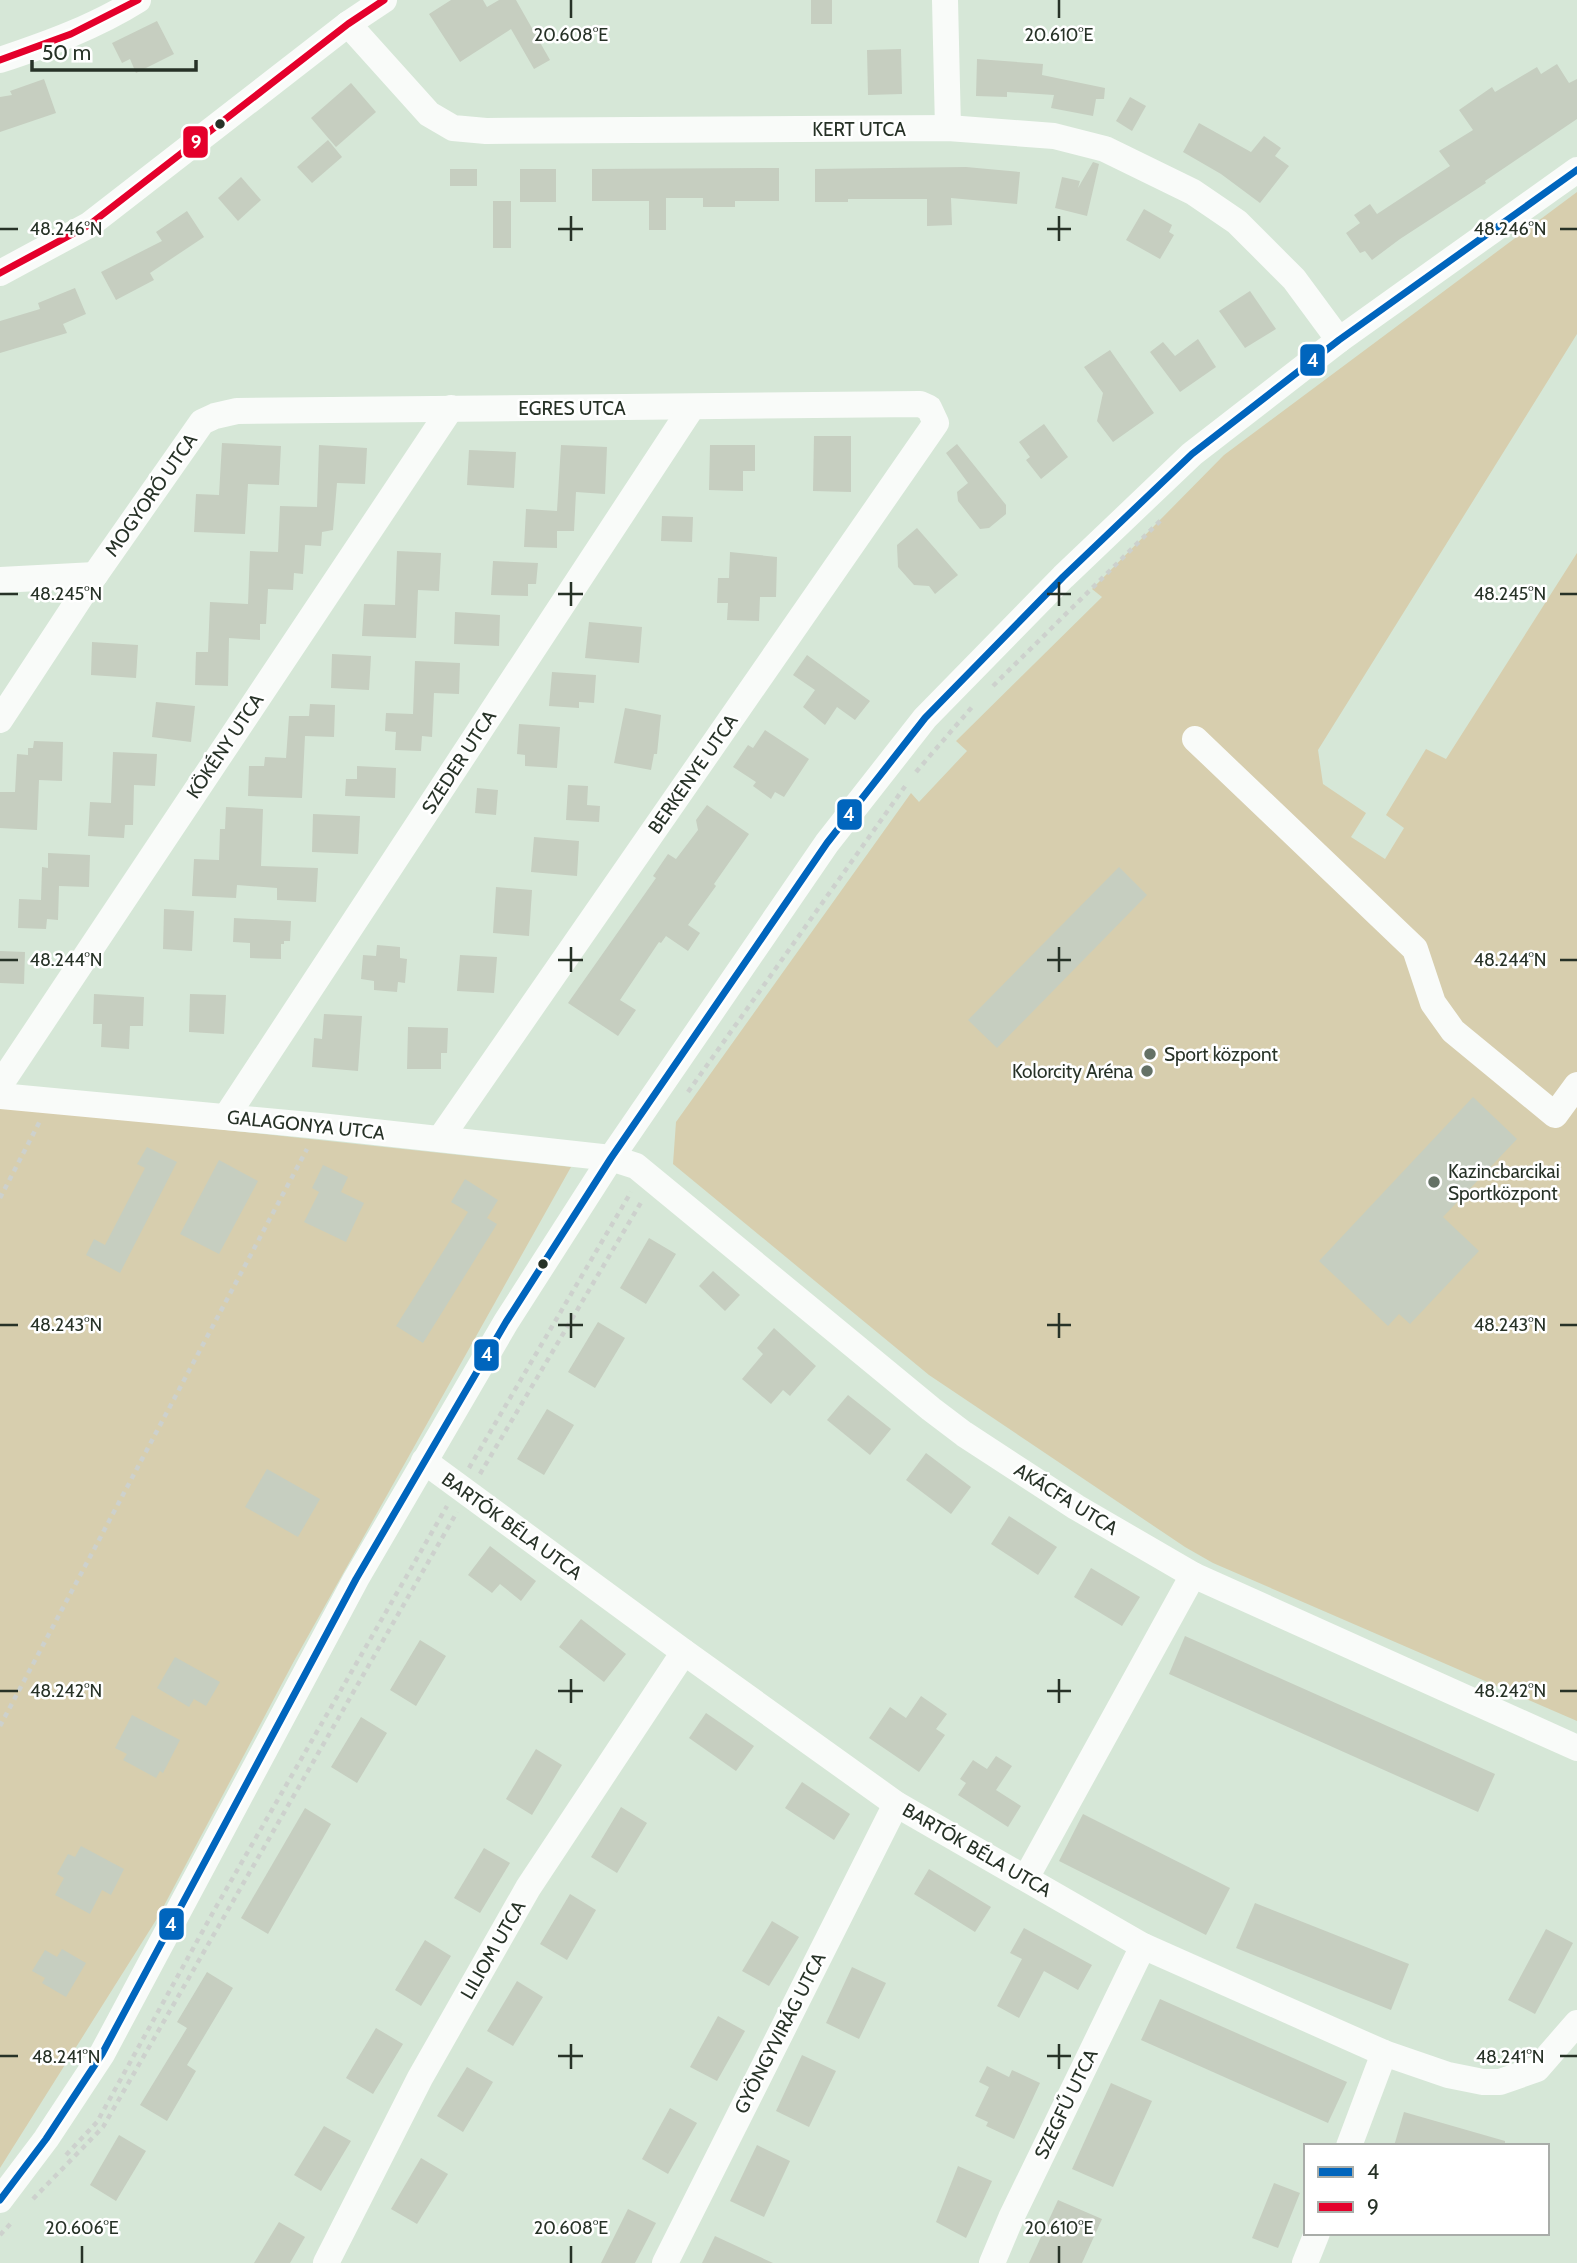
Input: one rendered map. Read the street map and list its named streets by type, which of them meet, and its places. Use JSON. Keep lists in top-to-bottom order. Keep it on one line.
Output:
{"streets":{"street":["KERT UTCA","EGRES UTCA","MOGYORÓ UTCA","KÖKÉNY UTCA","SZEDER UTCA","BERKENYE UTCA","GALAGONYA UTCA","AKÁCFA UTCA","BARTÓK BÉLA UTCA","LILIOM UTCA","GYÖNGYVIRÁG UTCA","SZEGFŰ UTCA"]},"crossings":[["EGRES UTCA","MOGYORÓ UTCA"],["EGRES UTCA","KÖKÉNY UTCA"],["EGRES UTCA","SZEDER UTCA"],["EGRES UTCA","BERKENYE UTCA"],["SZEDER UTCA","GALAGONYA UTCA"],["BERKENYE UTCA","GALAGONYA UTCA"],["GALAGONYA UTCA","AKÁCFA UTCA"],["BARTÓK BÉLA UTCA","LILIOM UTCA"],["BARTÓK BÉLA UTCA","GYÖNGYVIRÁG UTCA"],["BARTÓK BÉLA UTCA","SZEGFŰ UTCA"]],"places":["Sport központ","Kolorcity Aréna","Kazincbarcikai Sportközpont"],"lines":["transit line 9","transit line 4"],"legend":["4","9"],"scale_bar":"50 m","coordinates":["20.608°E","20.610°E","48.246°N","48.245°N","48.244°N","48.243°N","48.242°N","48.241°N","20.606°E"]}
